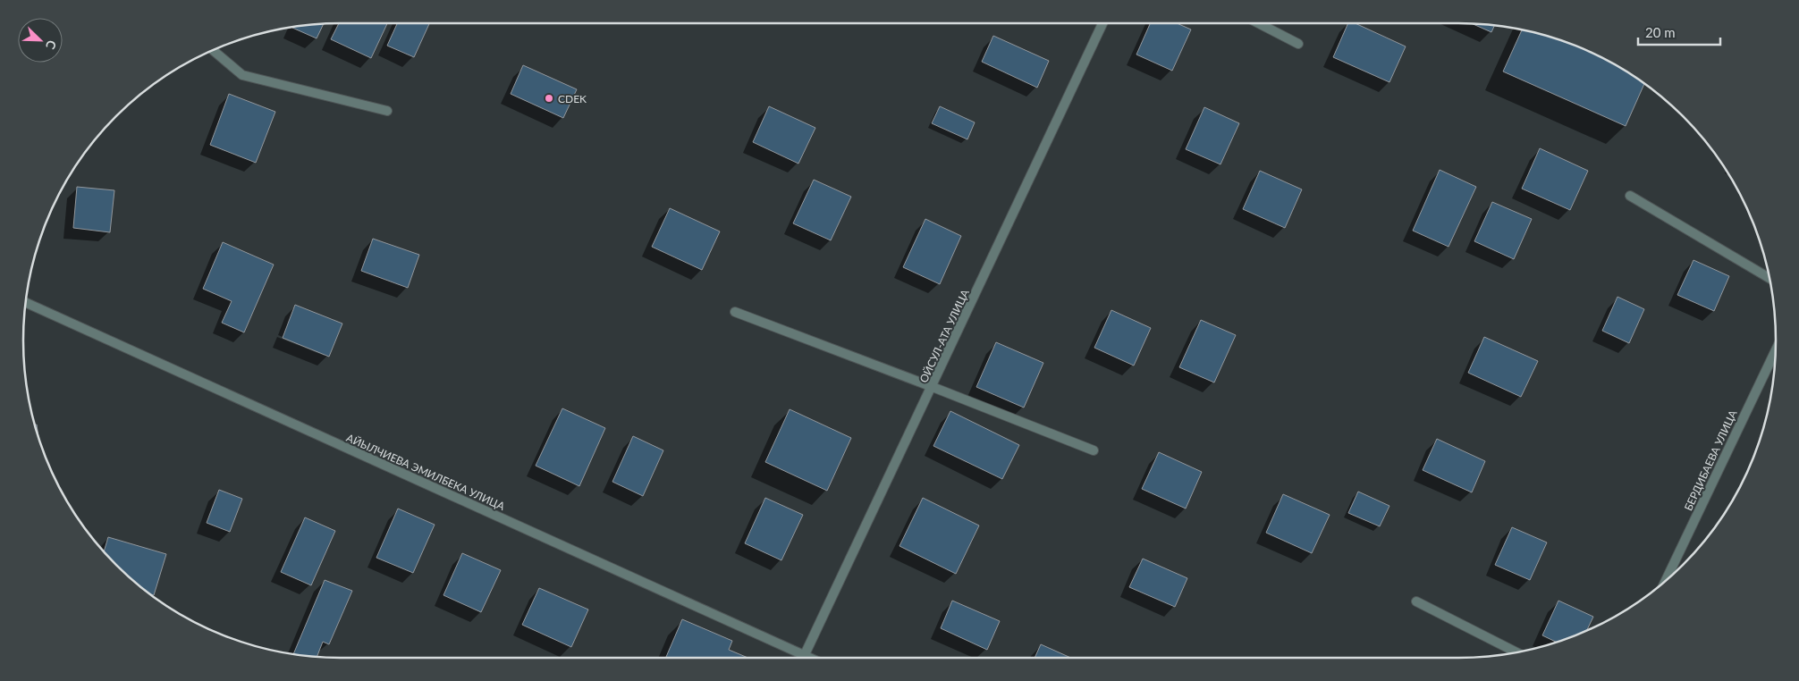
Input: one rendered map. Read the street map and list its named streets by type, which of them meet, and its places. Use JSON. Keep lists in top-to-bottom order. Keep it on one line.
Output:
{"streets":{"street":["ОЙСУЛ-АТА УЛИЦА","БЕРДИБАЕВА УЛИЦА","АЙЫЛЧИЕВА ЭМИЛБЕКА УЛИЦА"]},"places":["CDEK"],"scale_bar":"20 m","north":"bottom right"}
